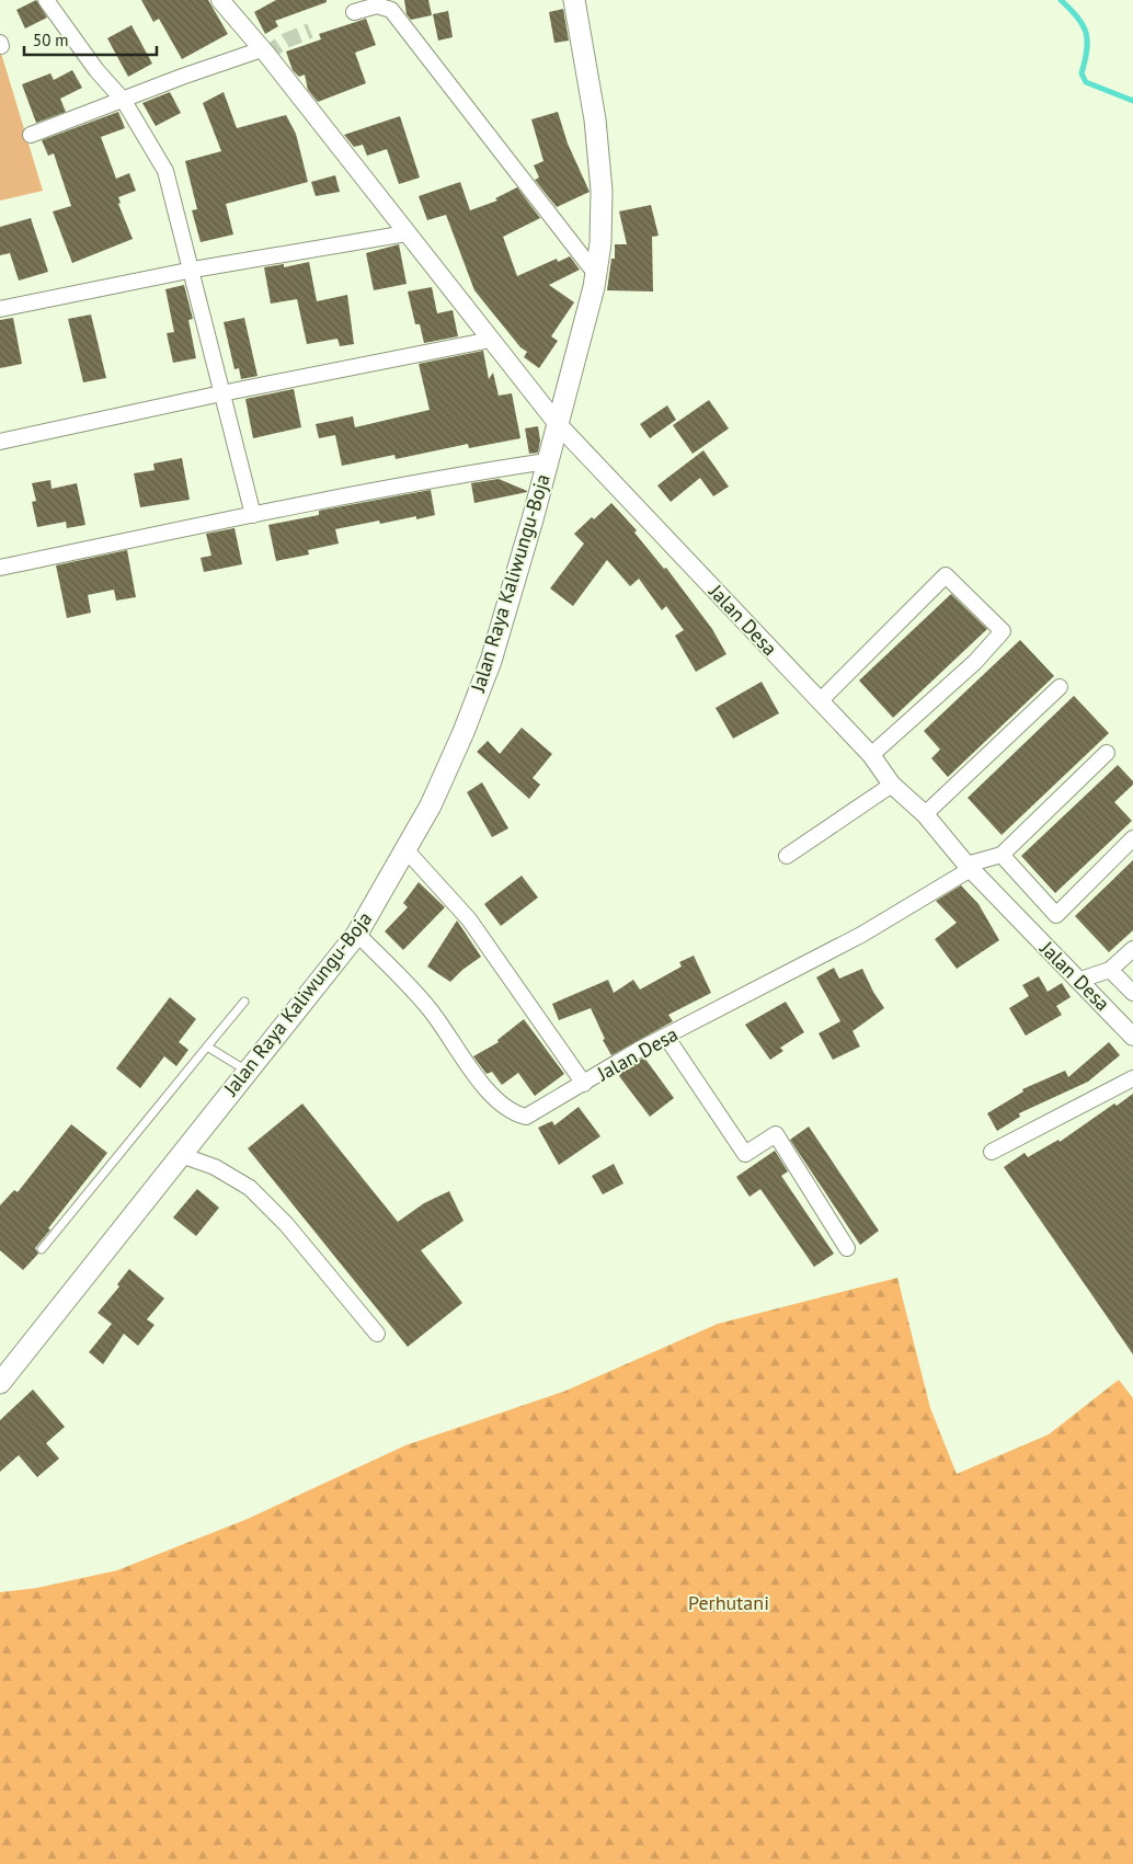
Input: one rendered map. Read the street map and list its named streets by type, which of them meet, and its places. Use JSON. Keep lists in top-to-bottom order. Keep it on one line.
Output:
{"streets":{"main road":["Jalan Raya Kaliwungu-Boja"],"street":["Jalan Desa"]},"crossings":[["Jalan Raya Kaliwungu-Boja","Jalan Desa"]],"parks":["Perhutani"],"scale_bar":"50 m"}
